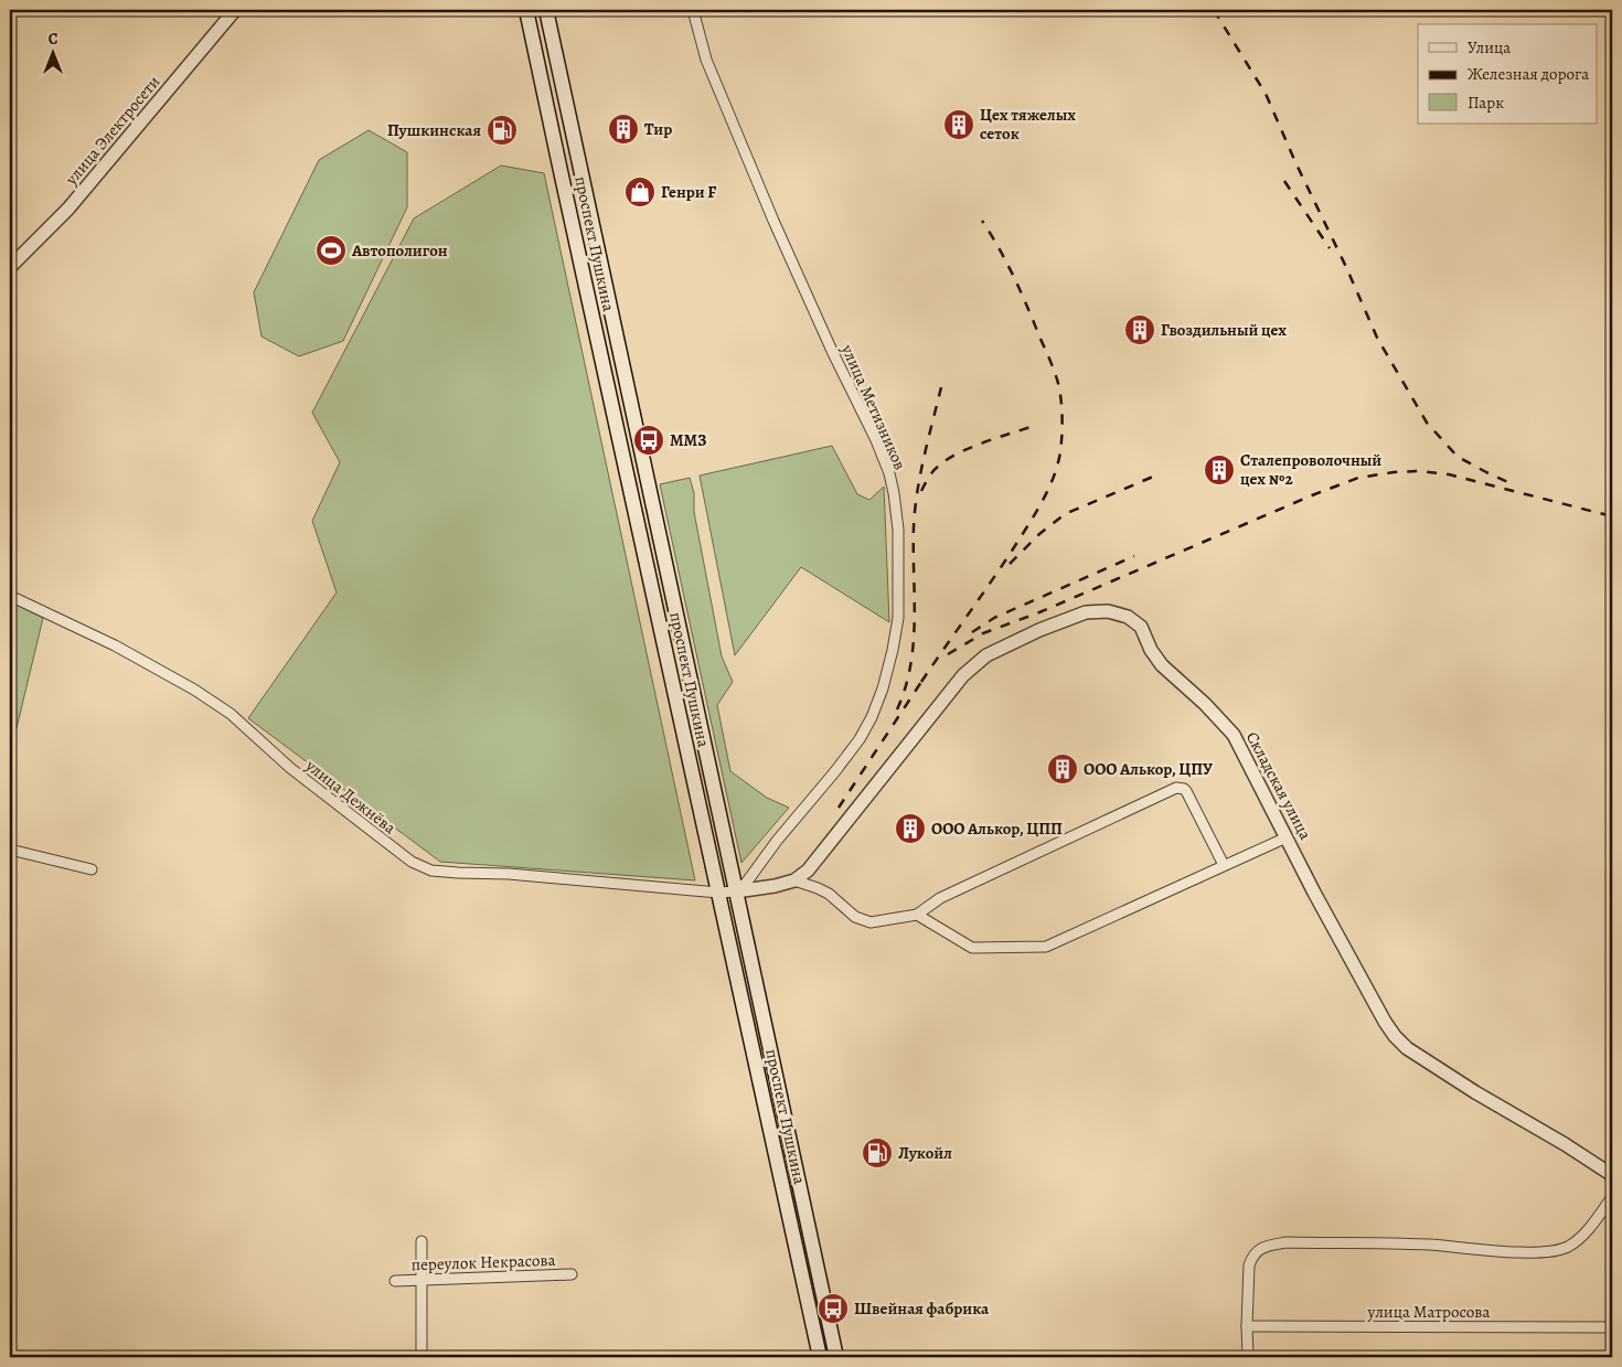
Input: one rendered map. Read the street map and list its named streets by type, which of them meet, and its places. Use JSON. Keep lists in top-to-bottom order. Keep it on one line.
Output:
{"streets":{"main road":["проспект Пушкина"],"street":["улица Электросети","улица Метизников","Складская улица","улица Дежнёва","переулок Некрасова","улица Матросова"]},"crossings":[["проспект Пушкина","улица Метизников"],["проспект Пушкина","Складская улица"],["проспект Пушкина","улица Дежнёва"],["улица Метизников","Складская улица"],["улица Метизников","улица Дежнёва"],["Складская улица","улица Дежнёва"]],"places":{"building":["Цех тяжелых сеток","Тир","Гвоздильный цех","Сталепроволочный цех №2","ООО Алькор, ЦПУ","ООО Алькор, ЦПП"],"fuel station":["Пушкинская","Лукойл"],"shop":["Генри F"],"sports":["Автополигон"],"bus stop":["ММЗ","Швейная фабрика"]},"legend":["Улица","Железная дорога","Парк"],"north":"top"}
